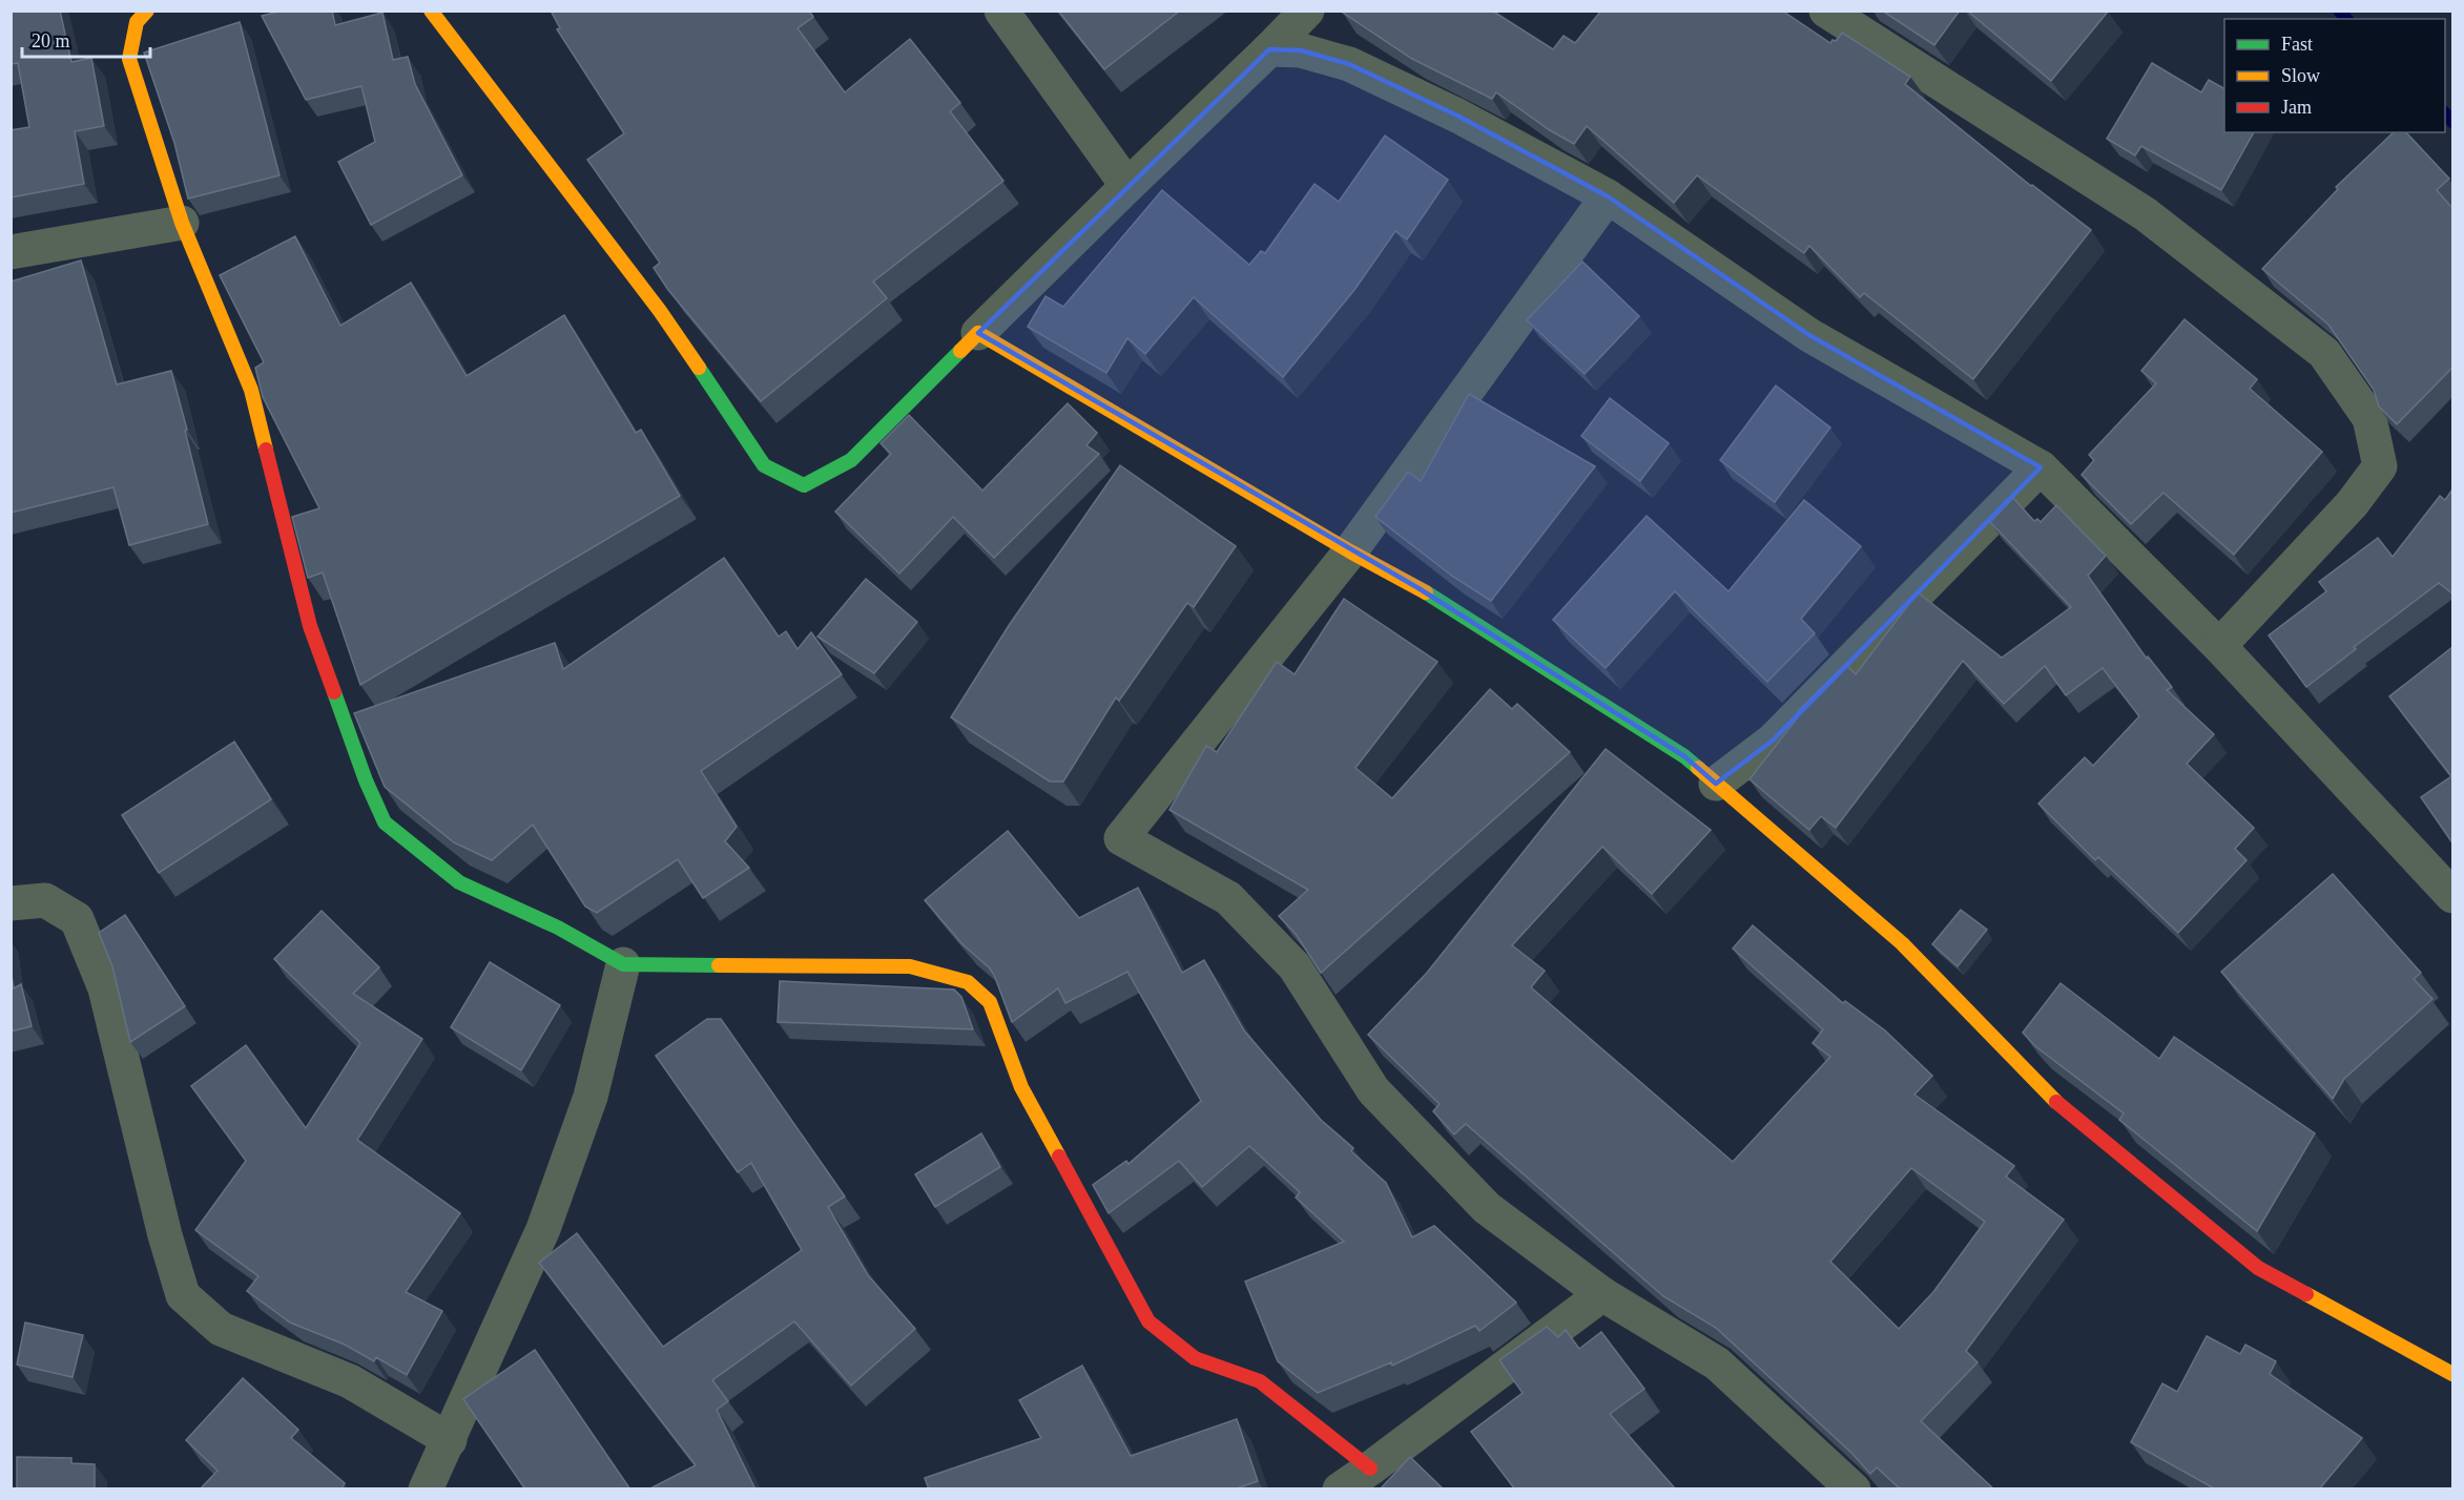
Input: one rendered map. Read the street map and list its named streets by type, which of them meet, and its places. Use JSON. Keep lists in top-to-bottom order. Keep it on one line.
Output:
{"legend":["Fast","Slow","Jam"],"scale_bar":"20 m"}
